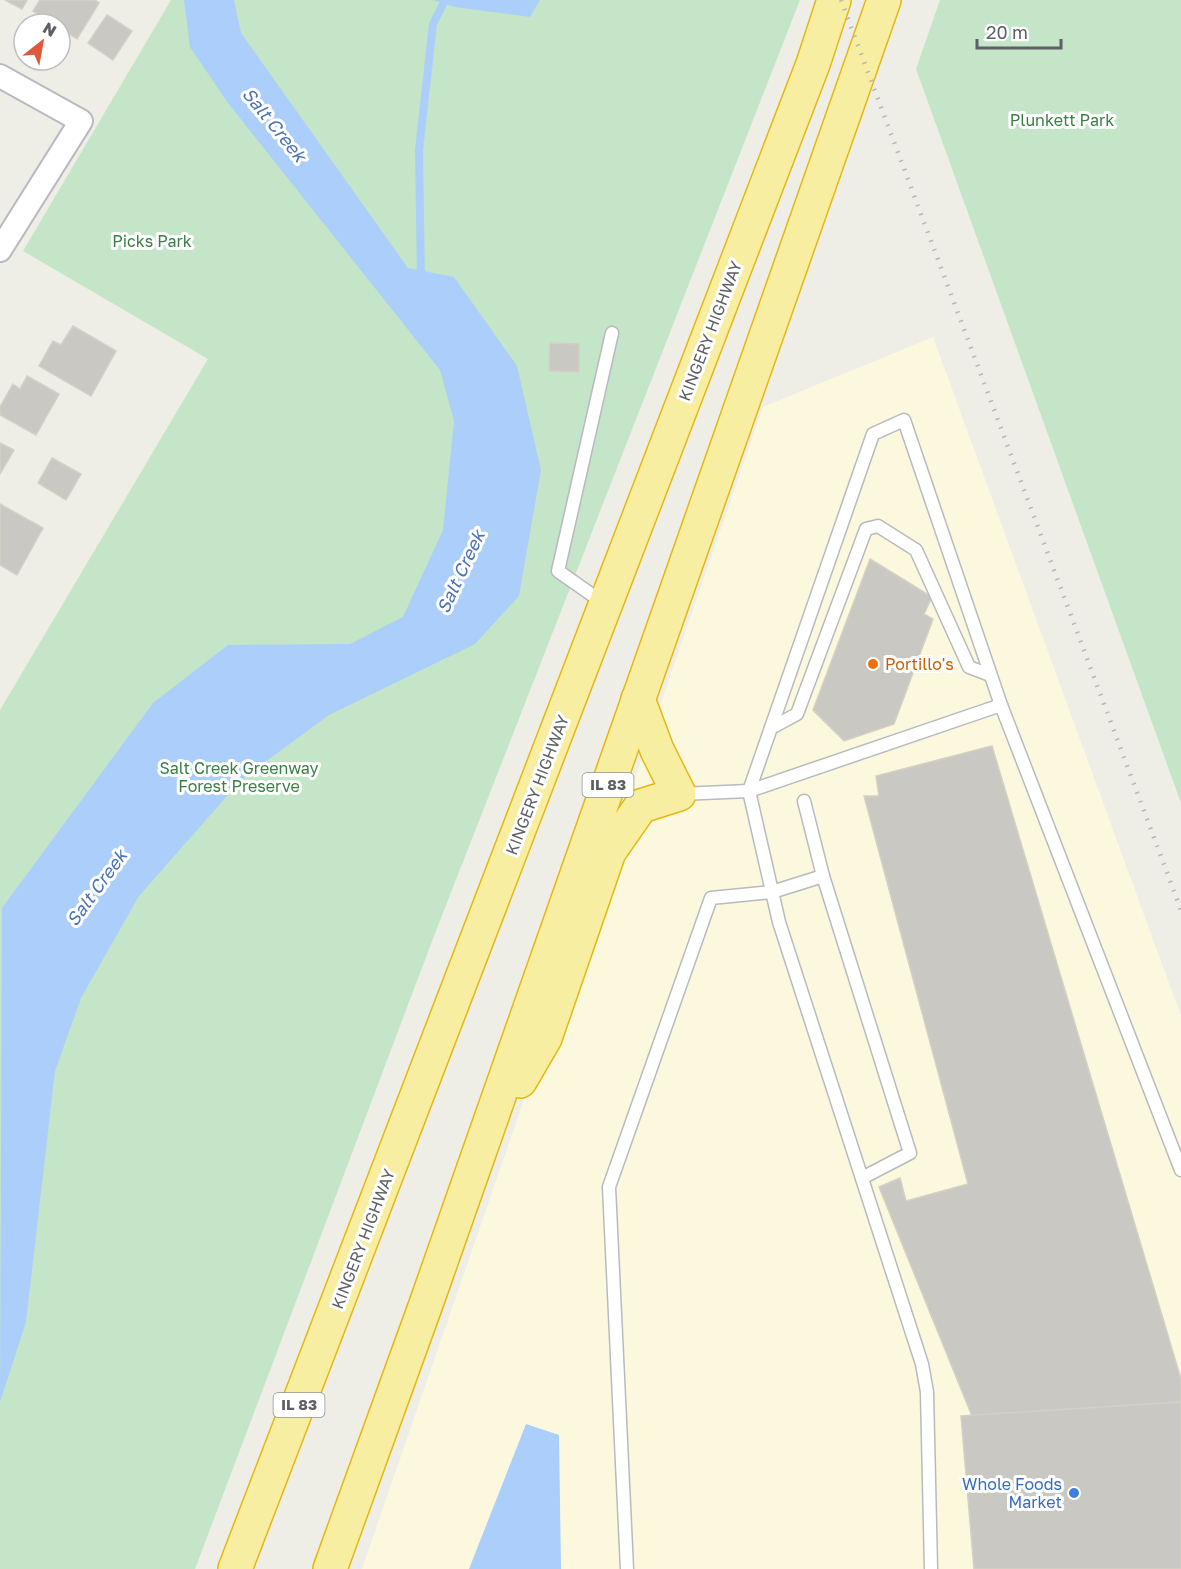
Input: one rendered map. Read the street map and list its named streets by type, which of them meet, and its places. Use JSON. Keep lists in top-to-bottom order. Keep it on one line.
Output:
{"streets":{"highway":["KINGERY HIGHWAY","IL 83"]},"water":["Salt Creek"],"parks":["Plunkett Park","Picks Park","Salt Creek Greenway Forest Preserve"],"places":["Portillo's","Whole Foods Market"],"scale_bar":"20 m","north":"top right"}
